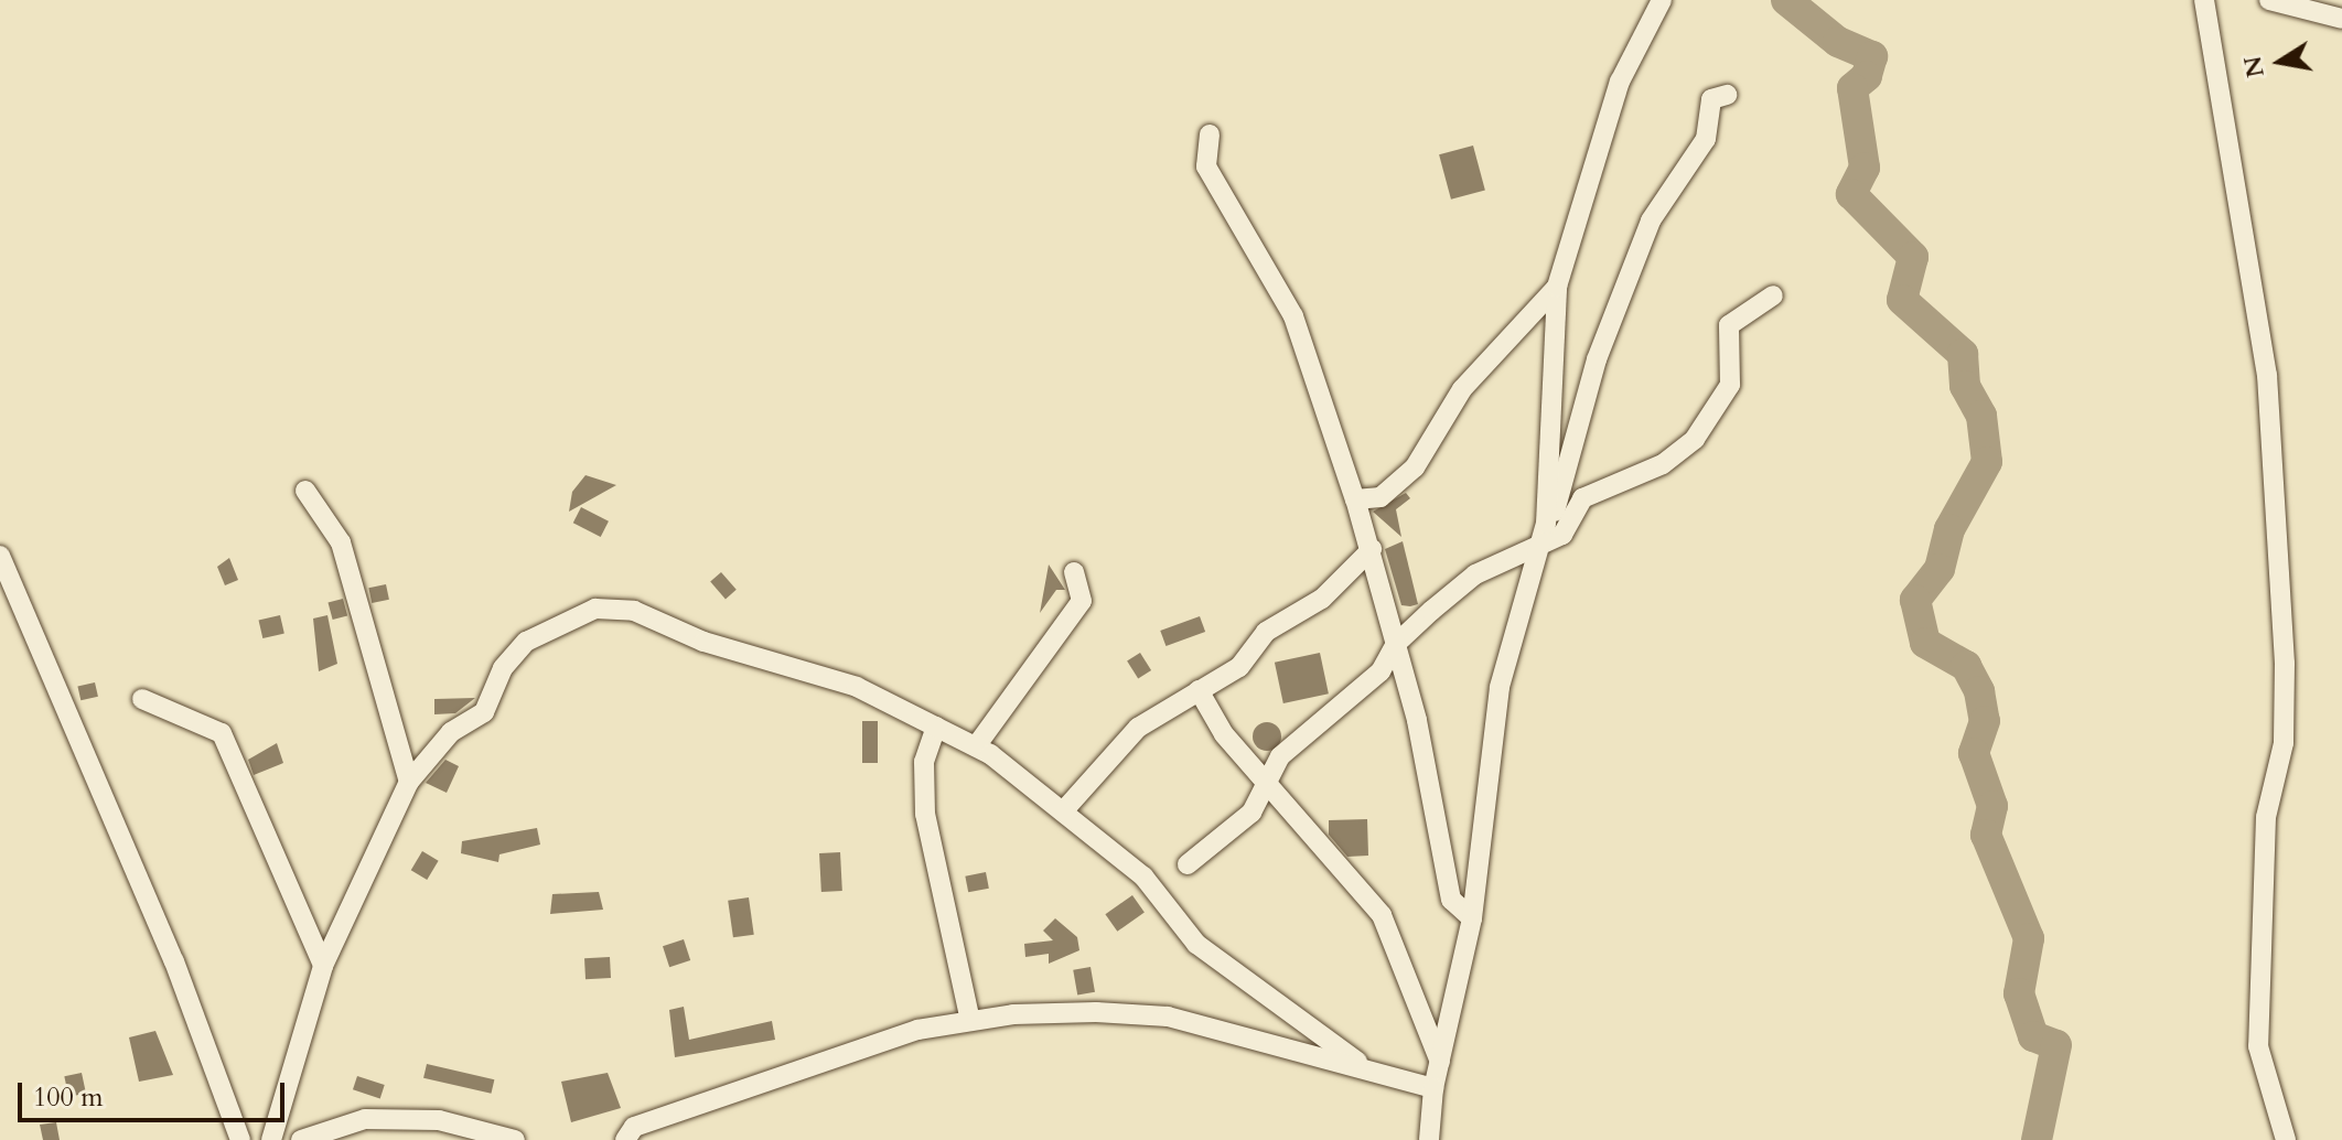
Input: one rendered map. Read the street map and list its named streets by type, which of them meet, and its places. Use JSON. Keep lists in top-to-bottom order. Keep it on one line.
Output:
{"scale_bar":"100 m","north":"left"}
